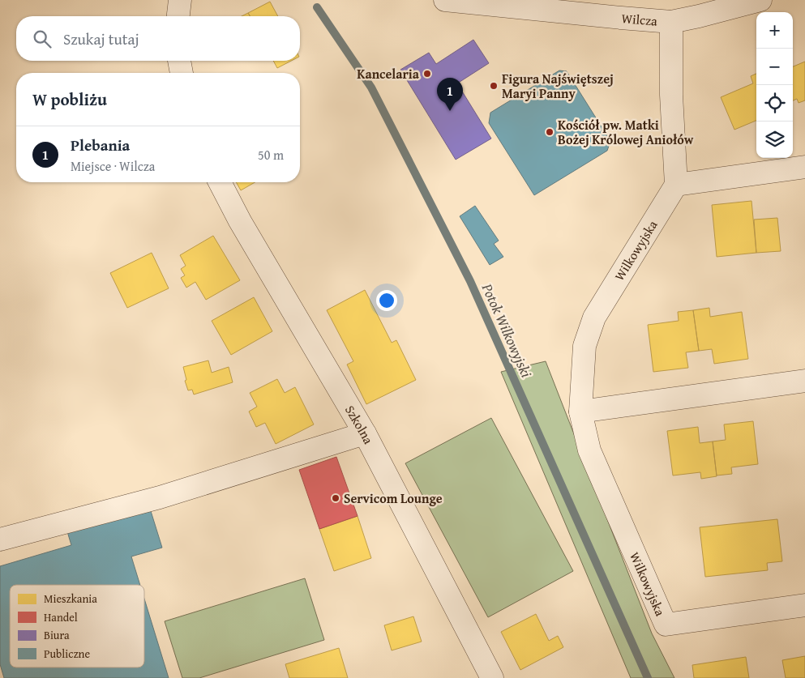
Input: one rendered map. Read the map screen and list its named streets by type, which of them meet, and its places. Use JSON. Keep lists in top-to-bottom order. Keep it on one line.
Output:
{"streets":{"street":["Wilcza","Wilkowyjska","Szkolna"]},"water":["Potok Wilkowyjski"],"places":["Kancelaria","Figura Najświętszej Maryi Panny","Kościół pw. Matki Bożej Królowej Aniołów","Servicom Lounge"],"legend":["Mieszkania","Handel","Biura","Publiczne"],"page":{"map_buttons":["+","−"],"search":"Szukaj tutaj","heading":"W pobliżu","pins":"1","list":[{"mark":"1","name":"Plebania","note":"Miejsce · Wilcza","value":"50 m"}]}}
